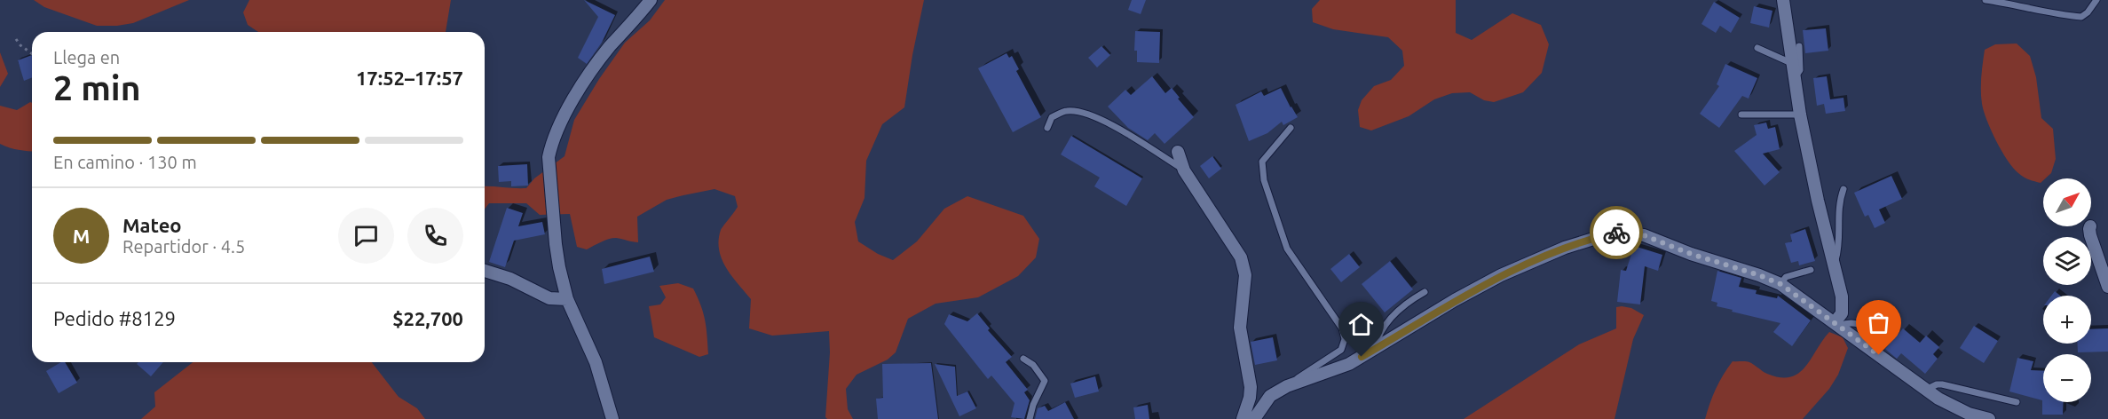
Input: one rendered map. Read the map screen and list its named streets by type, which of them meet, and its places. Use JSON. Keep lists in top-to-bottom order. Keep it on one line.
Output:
{"north":"top right","page":{"heading":["2 min","Llega en","17:52–17:57"],"panel":["Mateo","Repartidor · 4.5","Pedido #8129","$22,700"],"bar":"En camino · 130 m","map_buttons":["+","−"],"round":"M"}}
